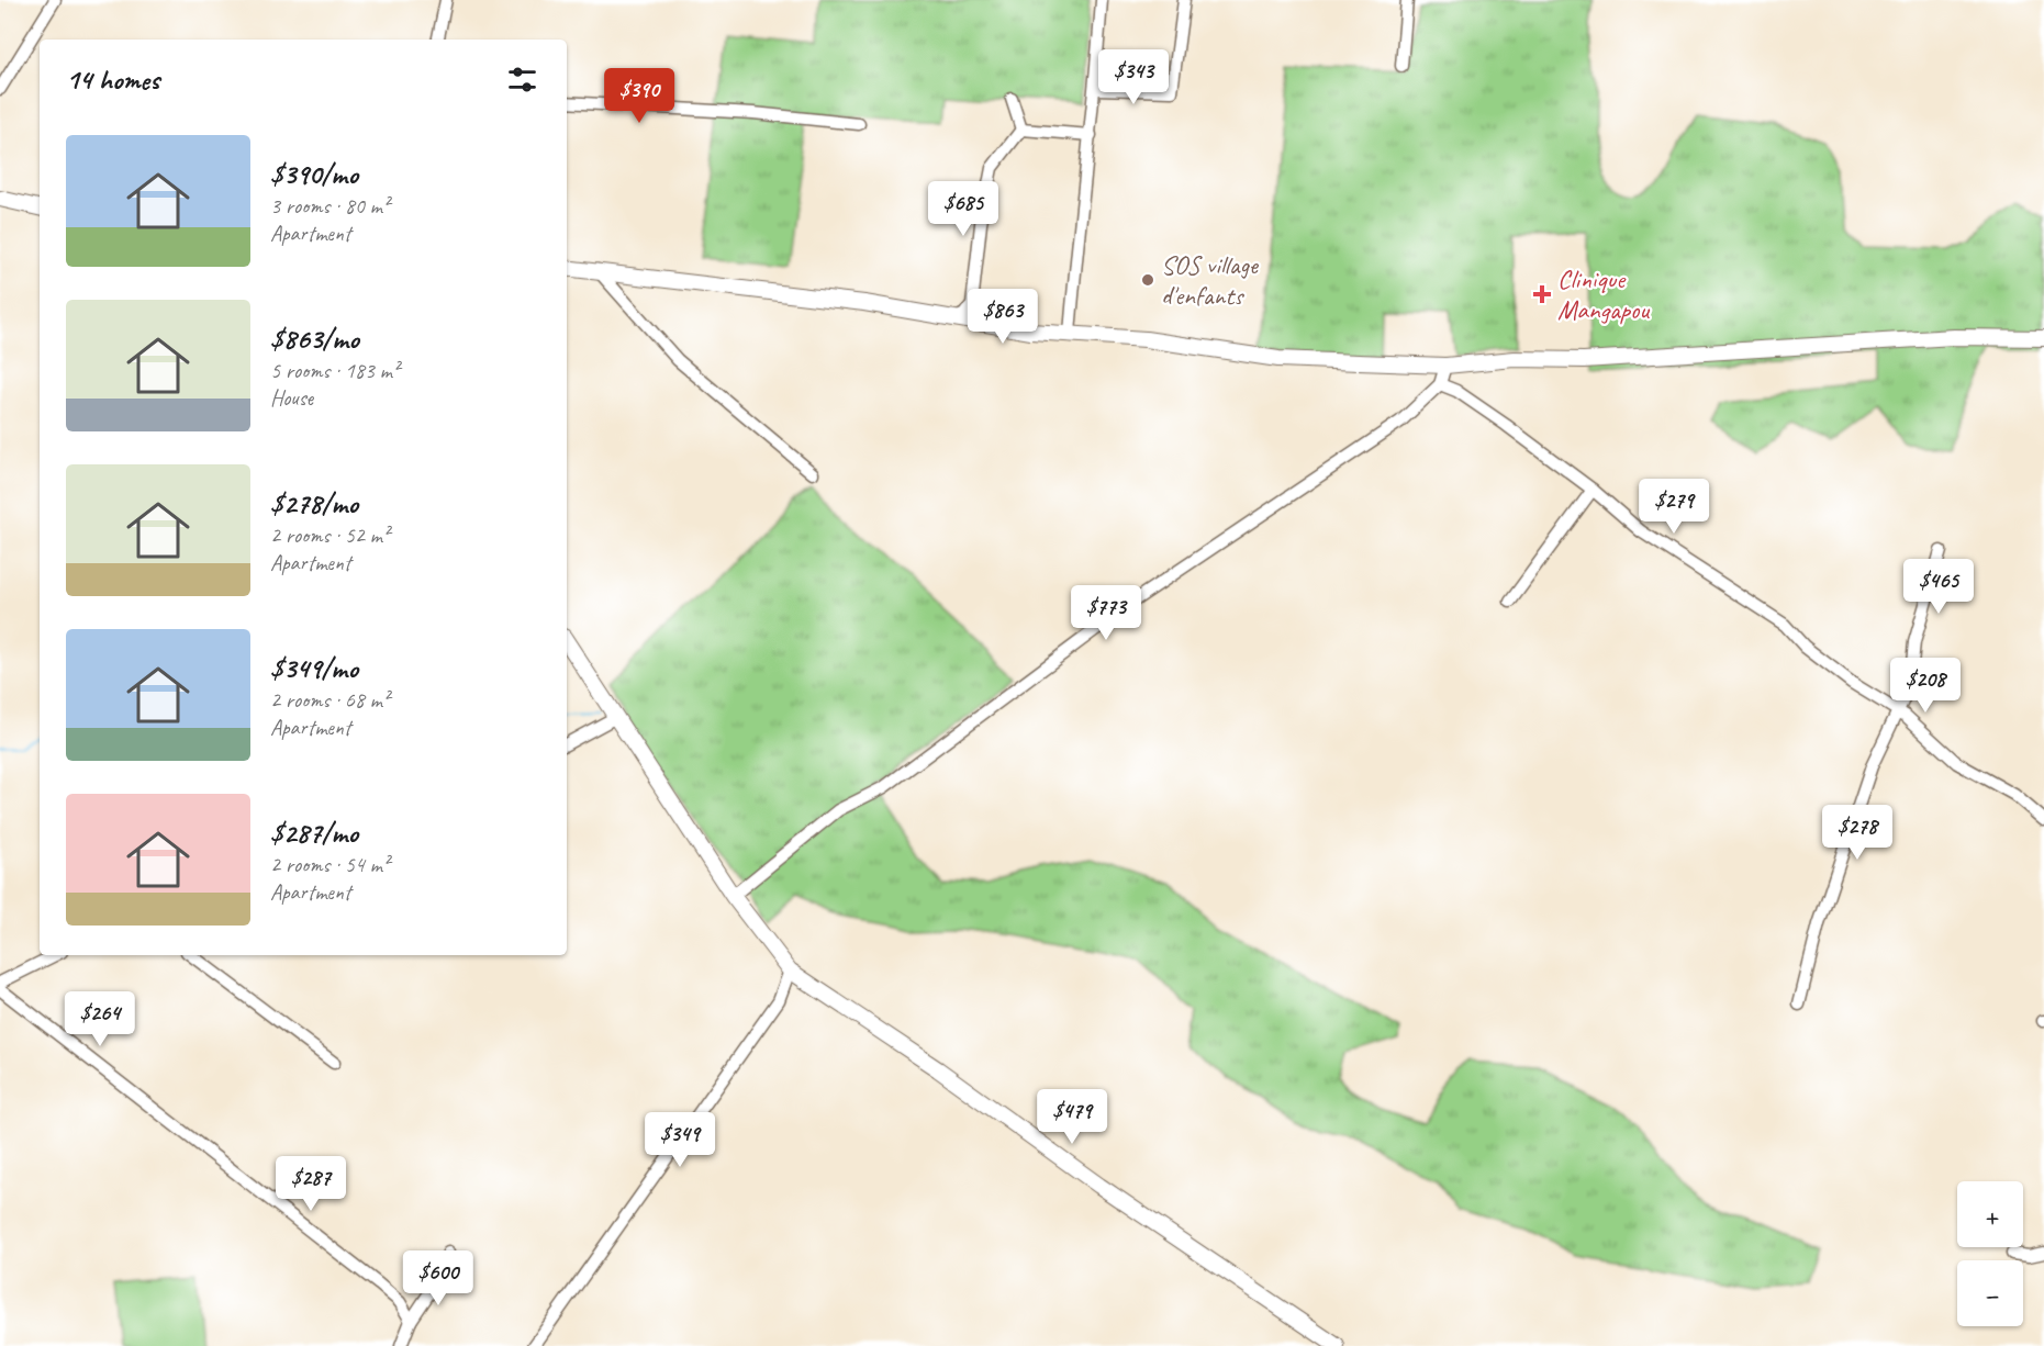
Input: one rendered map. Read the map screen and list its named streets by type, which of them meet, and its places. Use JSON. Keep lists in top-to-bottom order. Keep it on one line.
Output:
{"places":{"other":["SOS village d'enfants"],"health":["Clinique Mangapou"]},"page":{"heading":"14 homes","price":["$343","$390","$685","$863","$279","$465","$773","$208","$278","$264","$479","$349","$287","$600"],"list":[{"name":"$390/mo","note":"3 rooms · 80 m² · Apartment"},{"name":"$863/mo","note":"5 rooms · 183 m² · House"},{"name":"$278/mo","note":"2 rooms · 52 m² · Apartment"},{"name":"$349/mo","note":"2 rooms · 68 m² · Apartment"},{"name":"$287/mo","note":"2 rooms · 54 m² · Apartment"}],"map_buttons":["+","−"]}}
